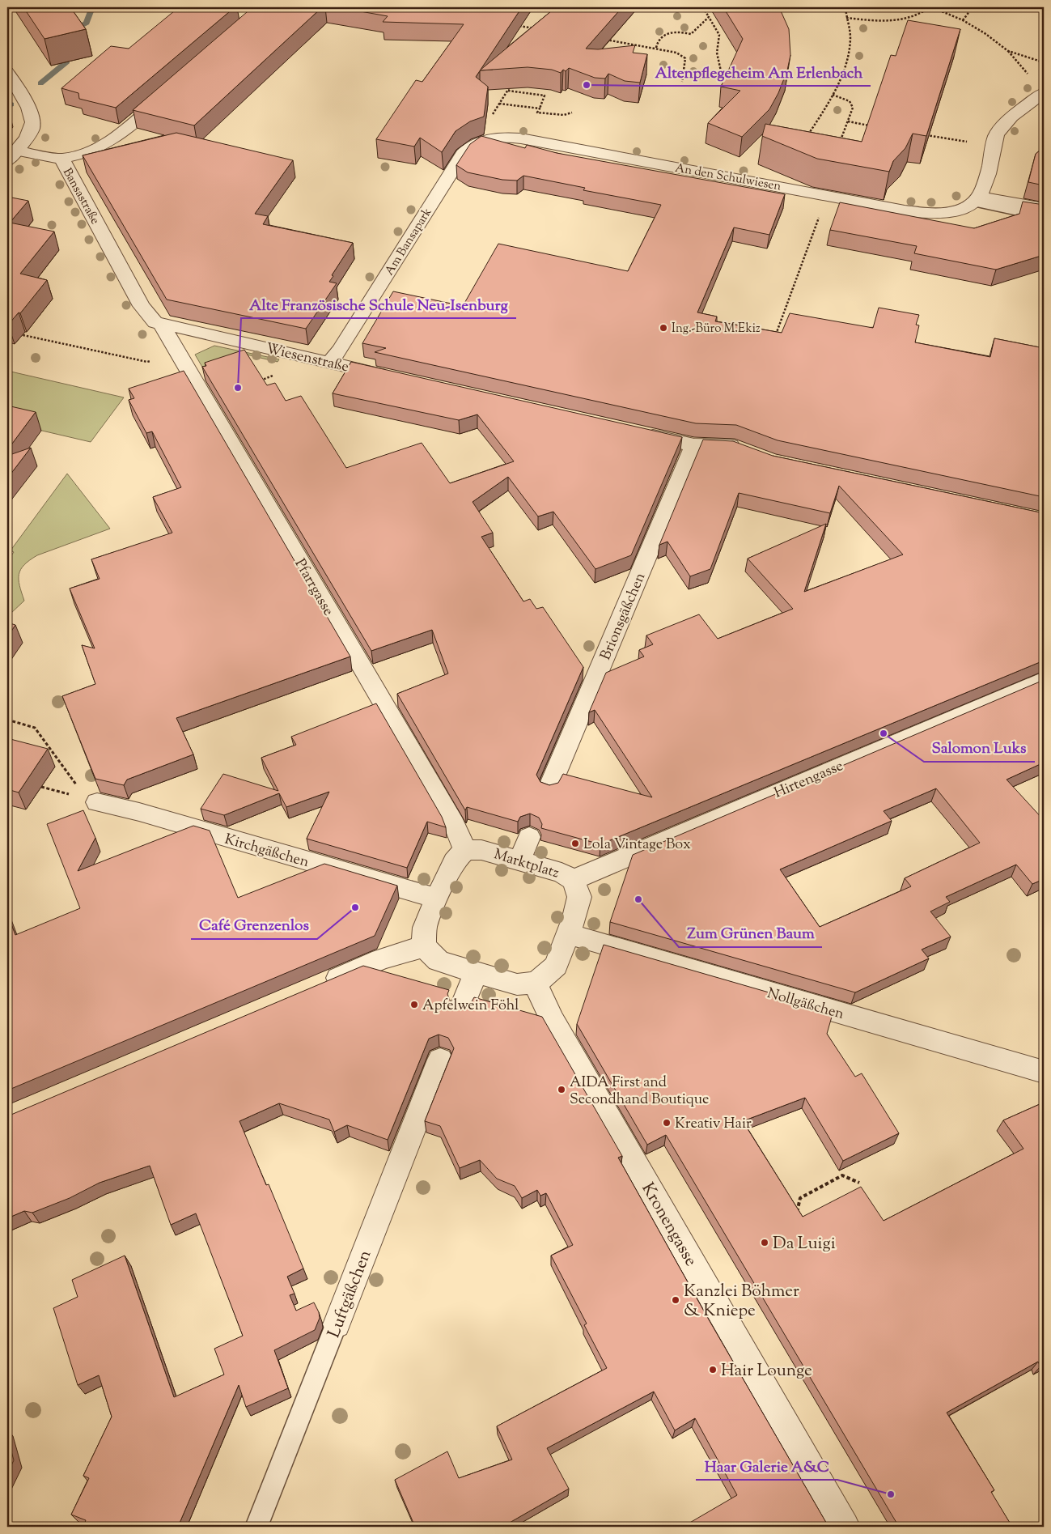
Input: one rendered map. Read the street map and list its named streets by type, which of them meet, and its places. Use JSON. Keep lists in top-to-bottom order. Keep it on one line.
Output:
{"streets":{"street":["An den Schulwiesen","Bansastraße","Am Bansapark","Wiesenstraße","Pfarrgasse","Brionsgäßchen","Hirtengasse","Kirchgäßchen","Marktplatz","Nollgäßchen","Kronengasse","Luftgäßchen"]},"crossings":[["An den Schulwiesen","Am Bansapark"],["Bansastraße","Wiesenstraße"],["Bansastraße","Pfarrgasse"],["Am Bansapark","Wiesenstraße"],["Wiesenstraße","Pfarrgasse"],["Pfarrgasse","Marktplatz"],["Hirtengasse","Marktplatz"],["Marktplatz","Nollgäßchen"],["Marktplatz","Kronengasse"]],"places":["Altenpflegeheim Am Erlenbach","Ing.-Büro M.Ekiz","Alte Französische Schule Neu-Isenburg","Salomon Luks","Lola Vintage Box","Zum Grünen Baum","Café Grenzenlos","Apfelwein Föhl","AIDA First and Secondhand Boutique","Kreativ Hair","Da Luigi","Kanzlei Böhmer & Kniepe","Hair Lounge","Haar Galerie A&C"]}
